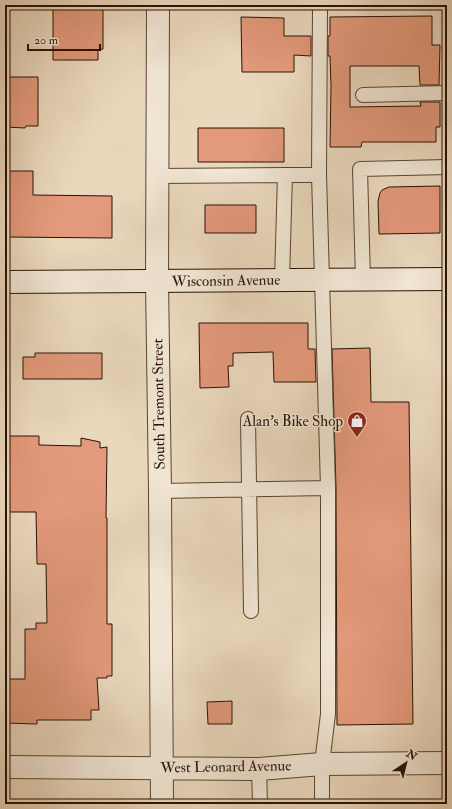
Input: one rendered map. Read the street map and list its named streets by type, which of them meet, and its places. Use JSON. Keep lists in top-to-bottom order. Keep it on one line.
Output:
{"streets":{"street":["Wisconsin Avenue","South Tremont Street","West Leonard Avenue"]},"crossings":[["Wisconsin Avenue","South Tremont Street"],["South Tremont Street","West Leonard Avenue"]],"places":{"shop":["Alan's Bike Shop"]},"scale_bar":"20 m","north":"top right"}
